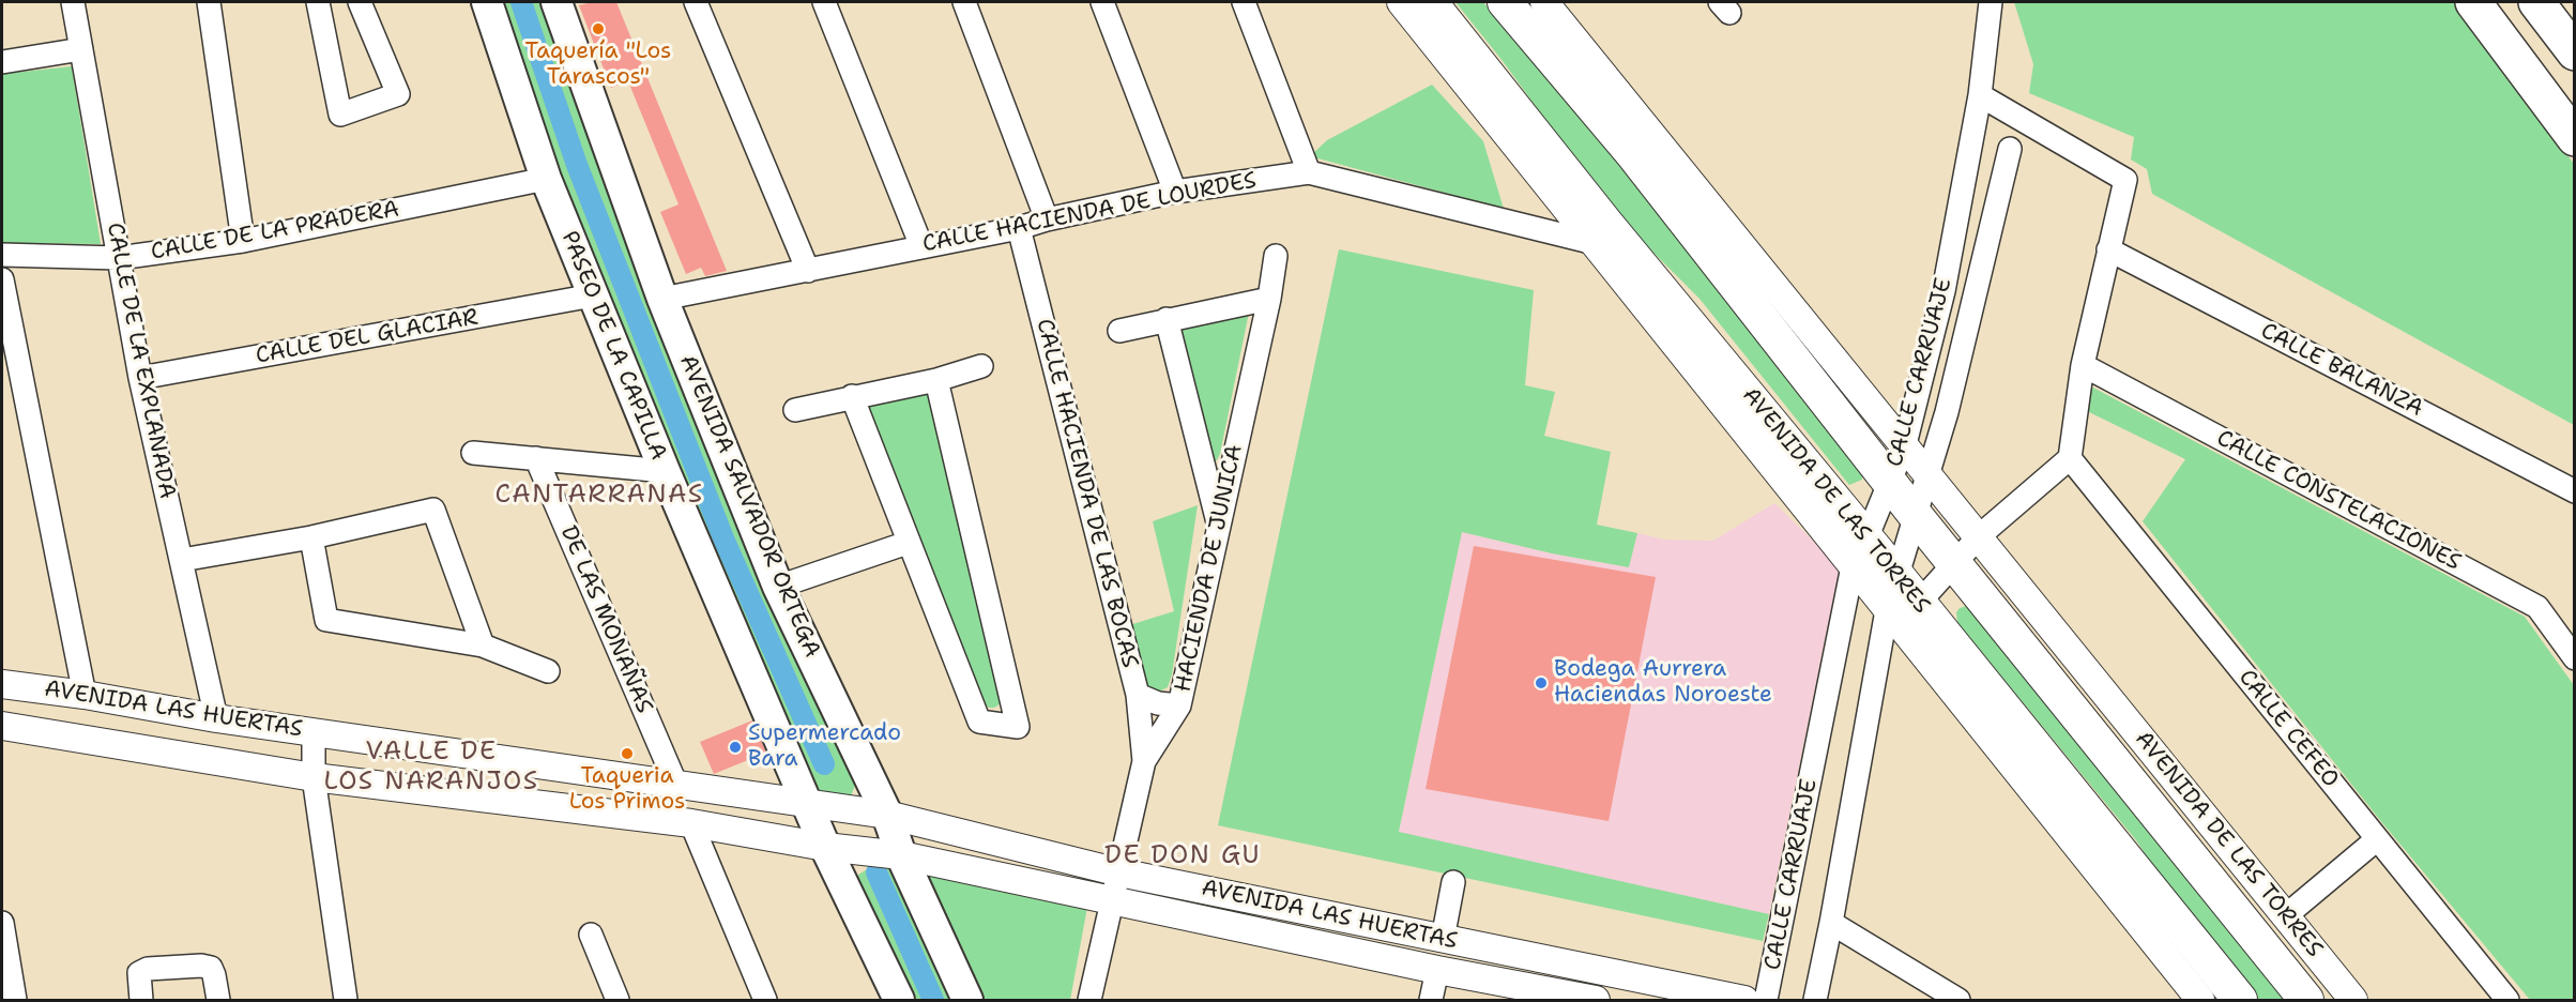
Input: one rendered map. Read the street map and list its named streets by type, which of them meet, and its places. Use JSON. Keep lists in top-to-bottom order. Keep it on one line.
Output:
{"streets":{"main road":["PASEO DE LA CAPILLA","AVENIDA DE LAS TORRES","AVENIDA SALVADOR ORTEGA"],"street":["CALLE HACIENDA DE LOURDES","CALLE DE LA PRADERA","CALLE DEL GLACIAR","CALLE DE LA EXPLANADA","CALLE BALANZA","CALLE CARRUAJE","CALLE HACIENDA DE LAS BOCAS","CALLE CONSTELACIONES","HACIENDA DE JUNICA","DE LAS MONAÑAS","AVENIDA LAS HUERTAS","CALLE CEFEO"]},"crossings":[["CALLE HACIENDA DE LOURDES","CALLE HACIENDA DE LAS BOCAS"],["CALLE HACIENDA DE LOURDES","AVENIDA DE LAS TORRES"],["CALLE HACIENDA DE LOURDES","AVENIDA SALVADOR ORTEGA"],["CALLE DE LA PRADERA","PASEO DE LA CAPILLA"],["CALLE DE LA PRADERA","CALLE DE LA EXPLANADA"],["CALLE DEL GLACIAR","PASEO DE LA CAPILLA"],["CALLE DEL GLACIAR","CALLE DE LA EXPLANADA"],["PASEO DE LA CAPILLA","AVENIDA LAS HUERTAS"],["CALLE DE LA EXPLANADA","AVENIDA LAS HUERTAS"],["CALLE CARRUAJE","AVENIDA DE LAS TORRES"],["CALLE HACIENDA DE LAS BOCAS","HACIENDA DE JUNICA"],["AVENIDA SALVADOR ORTEGA","AVENIDA LAS HUERTAS"],["HACIENDA DE JUNICA","AVENIDA LAS HUERTAS"],["DE LAS MONAÑAS","AVENIDA LAS HUERTAS"]],"districts":["CANTARRANAS","VALLE DE LOS NARANJOS","DE DON GU"],"places":["Taquería \"Los Tarascos\"","Bodega Aurrera Haciendas Noroeste","Supermercado Bara","Taqueria Los Primos"]}
